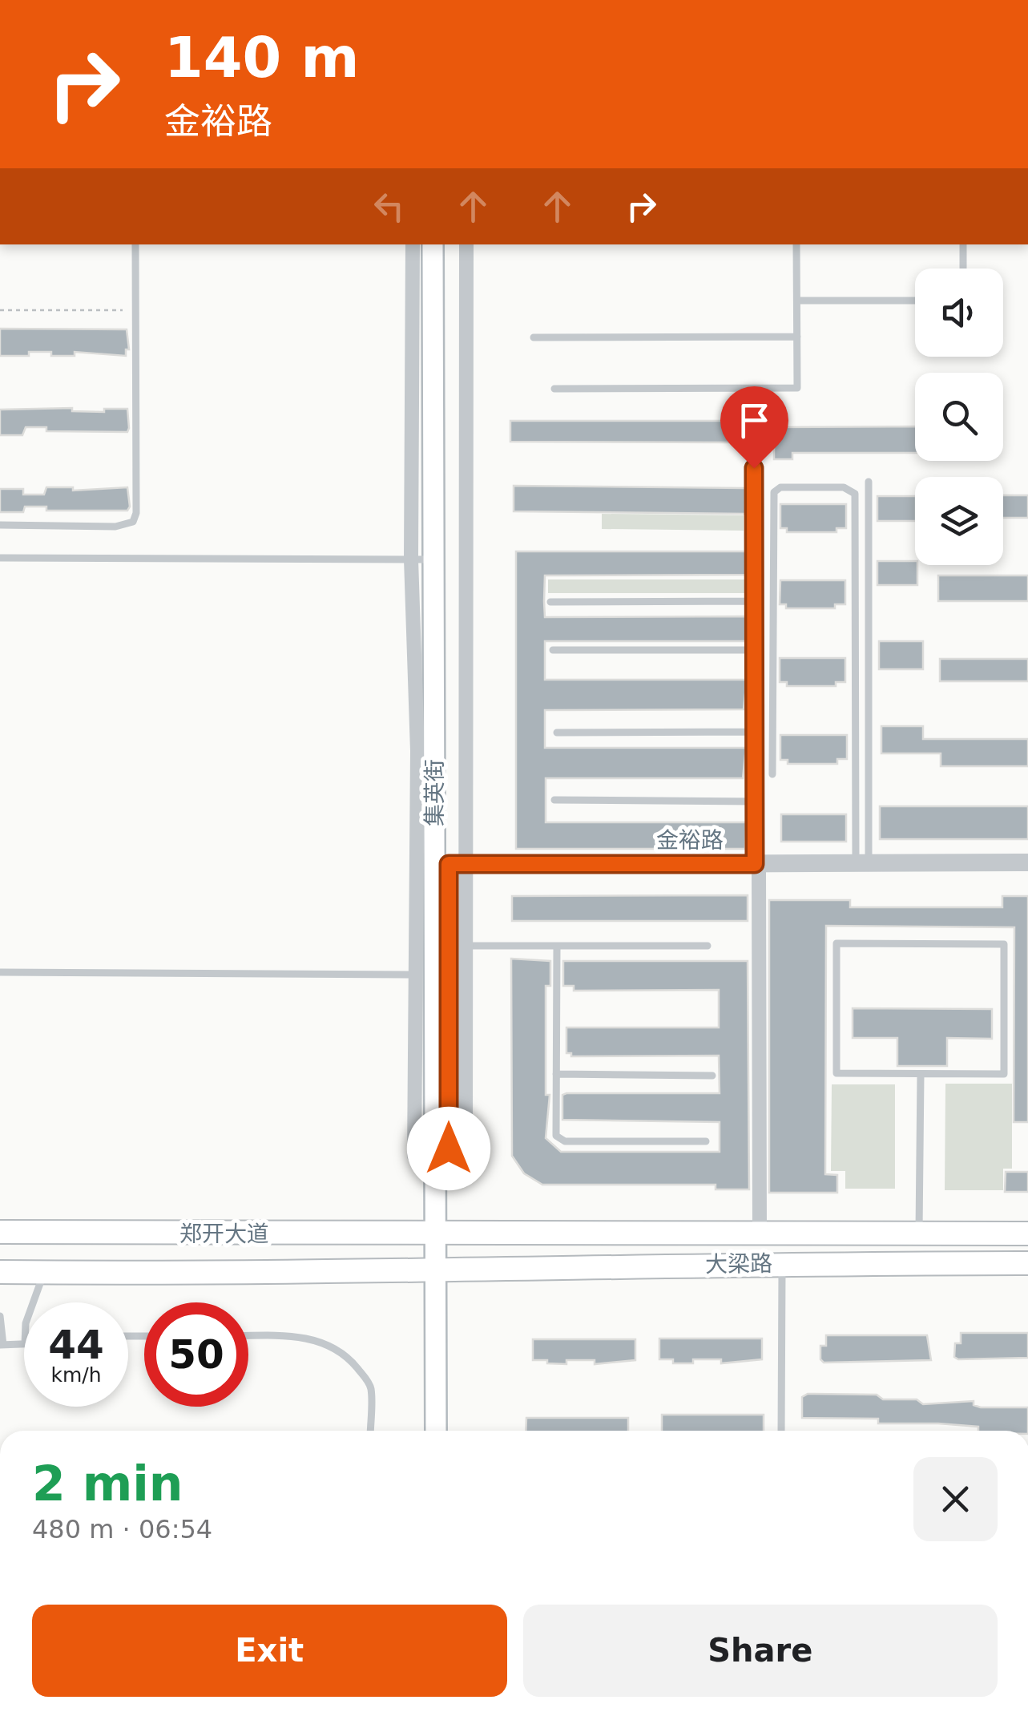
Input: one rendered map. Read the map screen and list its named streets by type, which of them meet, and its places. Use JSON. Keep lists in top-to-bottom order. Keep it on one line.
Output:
{"streets":{"main road":["集英街","郑开大道","大梁路"],"street":["金裕路"]},"crossings":[["集英街","金裕路"],["集英街","郑开大道"],["集英街","大梁路"],["郑开大道","大梁路"]],"page":{"turn":["140 m","金裕路"],"speed":"44 km/h","limit":"50","heading":["2 min","480 m · 06:54"],"buttons":["Exit","Share"]}}
